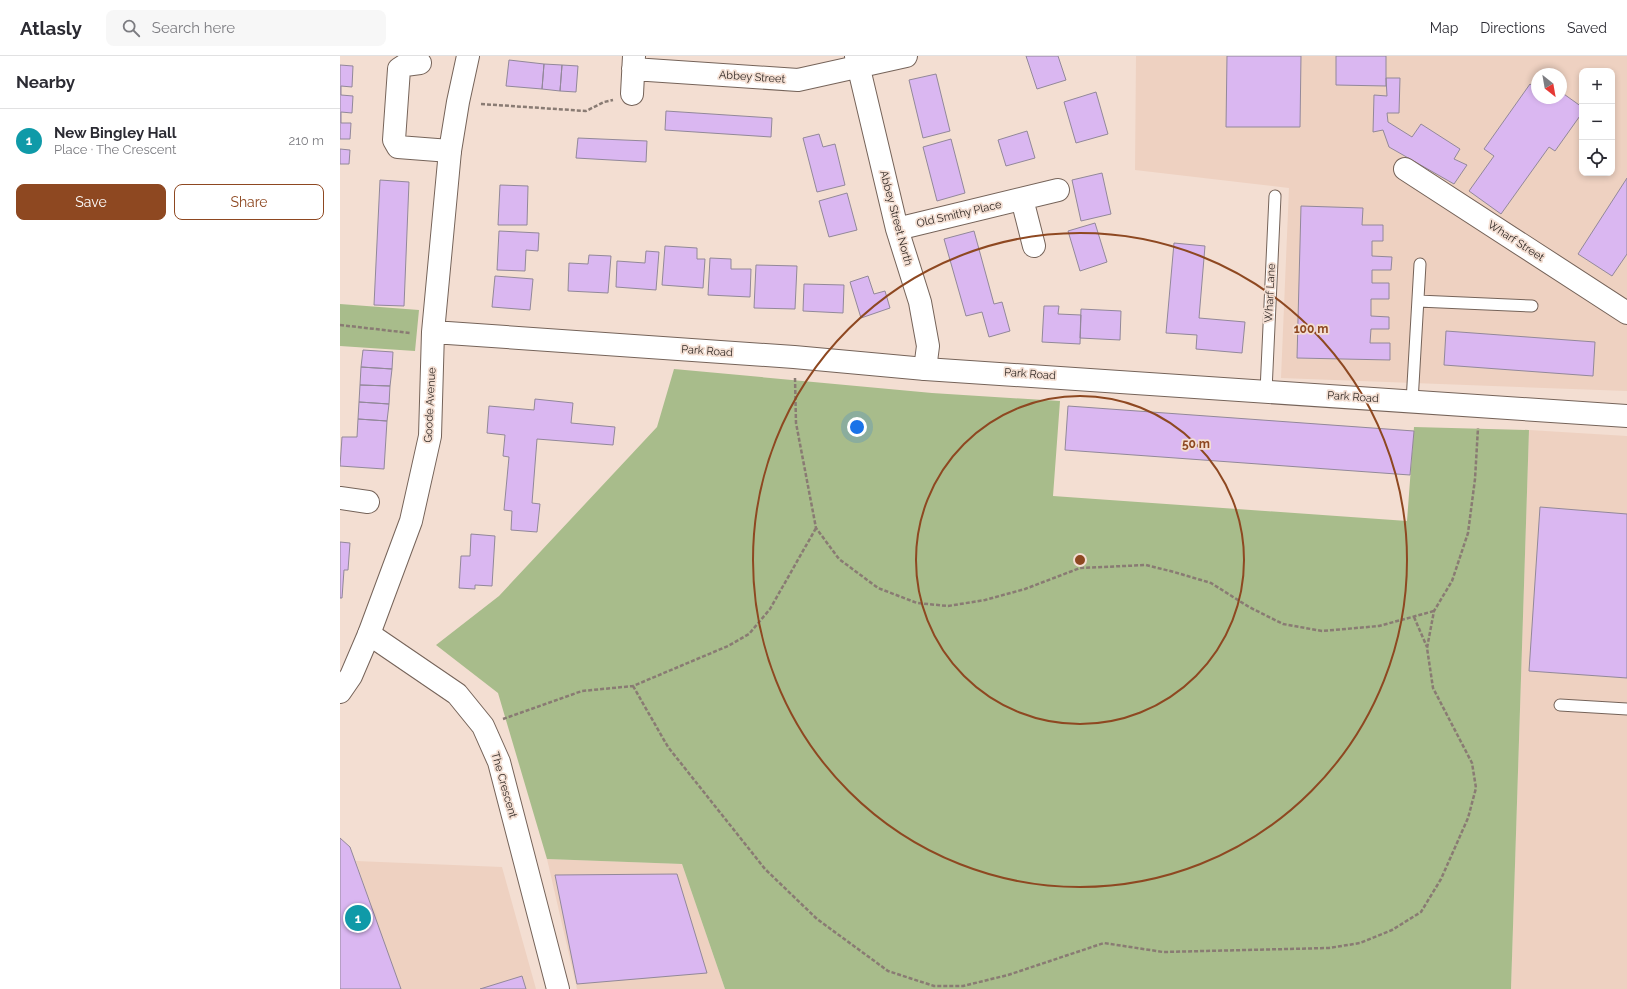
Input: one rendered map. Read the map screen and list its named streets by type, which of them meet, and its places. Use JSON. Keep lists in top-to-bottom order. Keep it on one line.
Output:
{"streets":{"street":["Abbey Street","Old Smithy Place","Abbey Street North","Wharf Street","Park Road","Goode Avenue","The Crescent"],"lane":["Wharf Lane"]},"crossings":[["Abbey Street","Abbey Street North"],["Old Smithy Place","Abbey Street North"],["Abbey Street North","Park Road"],["Wharf Lane","Park Road"],["Park Road","Goode Avenue"],["Goode Avenue","The Crescent"]],"north":"bottom right","page":{"header":"Atlasly","search":"Search here","nav":["Map","Directions","Saved"],"heading":"Nearby","map_buttons":["+","−"],"list":[{"mark":"1","name":"New Bingley Hall","note":"Place · The Crescent","value":"210 m"}],"buttons":["Save","Share"],"pins":"1"},"rings":["100 m","50 m"]}
